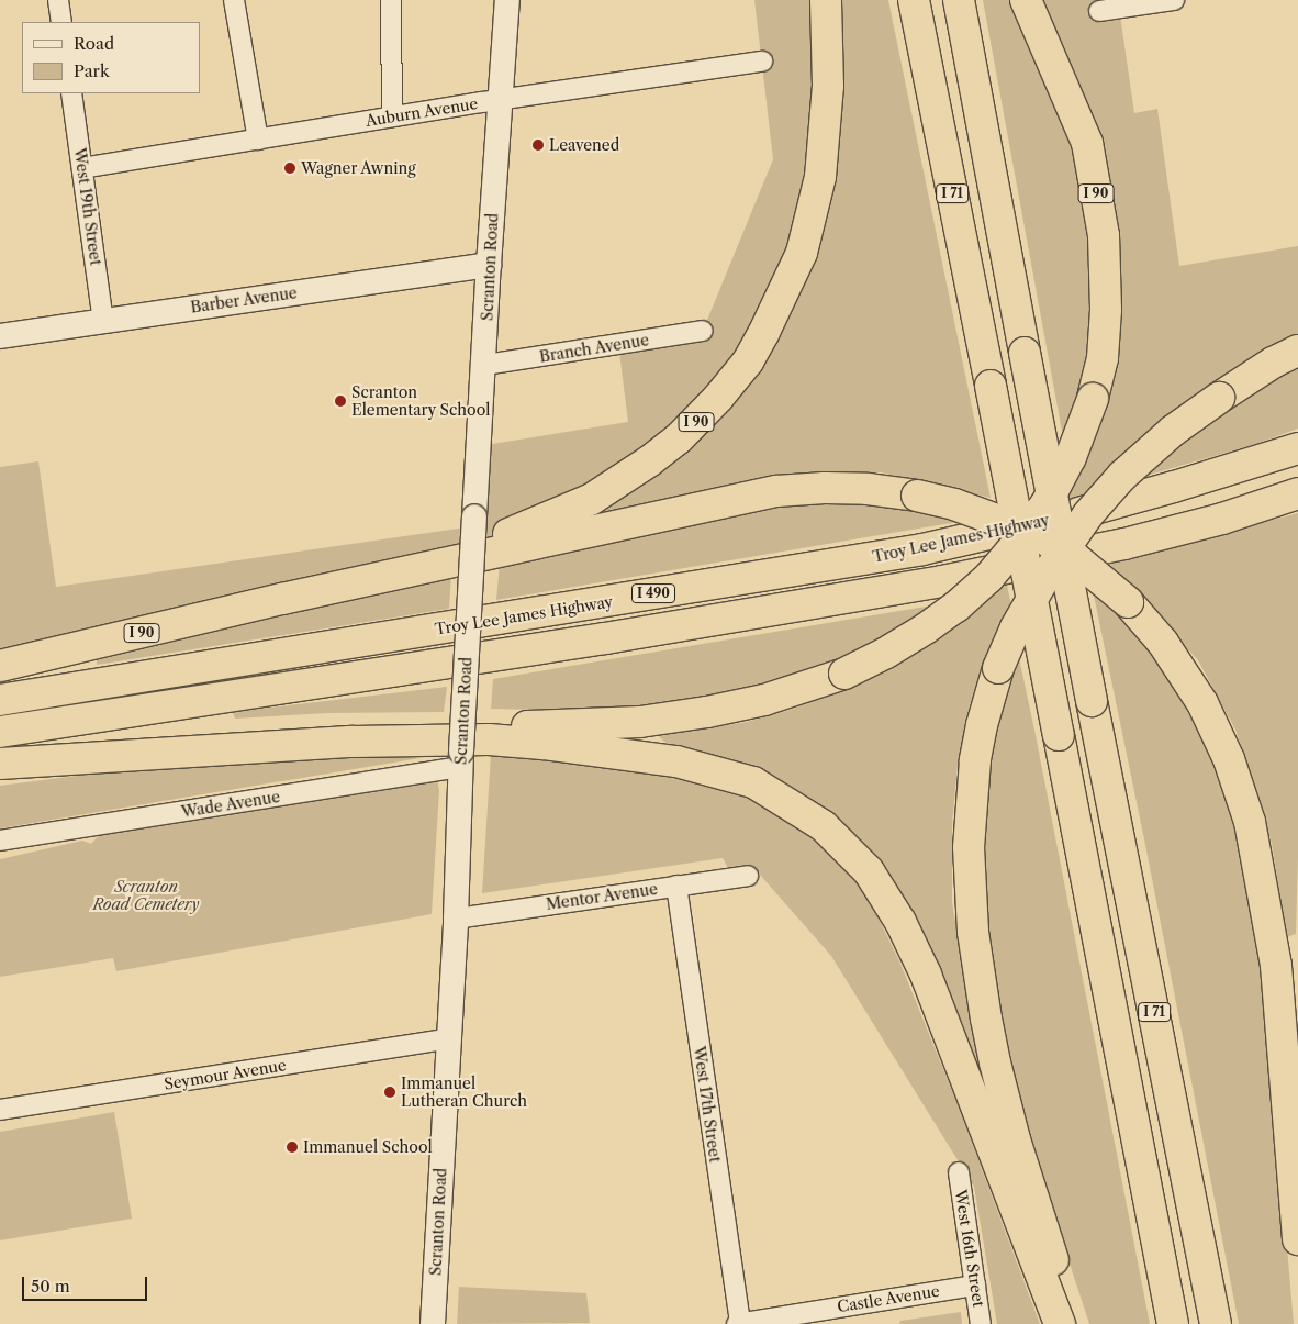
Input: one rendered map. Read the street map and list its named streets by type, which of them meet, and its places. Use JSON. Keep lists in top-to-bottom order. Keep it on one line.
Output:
{"streets":{"highway":["I 71","I 90","Troy Lee James Highway","I 490"],"street":["Auburn Avenue","West 19th Street","Scranton Road","Barber Avenue","Branch Avenue","Wade Avenue","Mentor Avenue","Seymour Avenue","West 17th Street","West 16th Street","Castle Avenue"]},"crossings":[["Auburn Avenue","West 19th Street"],["Auburn Avenue","Scranton Road"],["West 19th Street","Barber Avenue"],["Scranton Road","Barber Avenue"],["Scranton Road","Branch Avenue"],["Scranton Road","Wade Avenue"],["Scranton Road","Mentor Avenue"],["Scranton Road","Seymour Avenue"],["Mentor Avenue","West 17th Street"],["West 17th Street","Castle Avenue"],["West 16th Street","Castle Avenue"]],"parks":["Scranton Road Cemetery"],"places":["Leavened","Wagner Awning","Scranton Elementary School","Immanuel Lutheran Church","Immanuel School"],"legend":["Road","Park"],"scale_bar":"50 m"}
